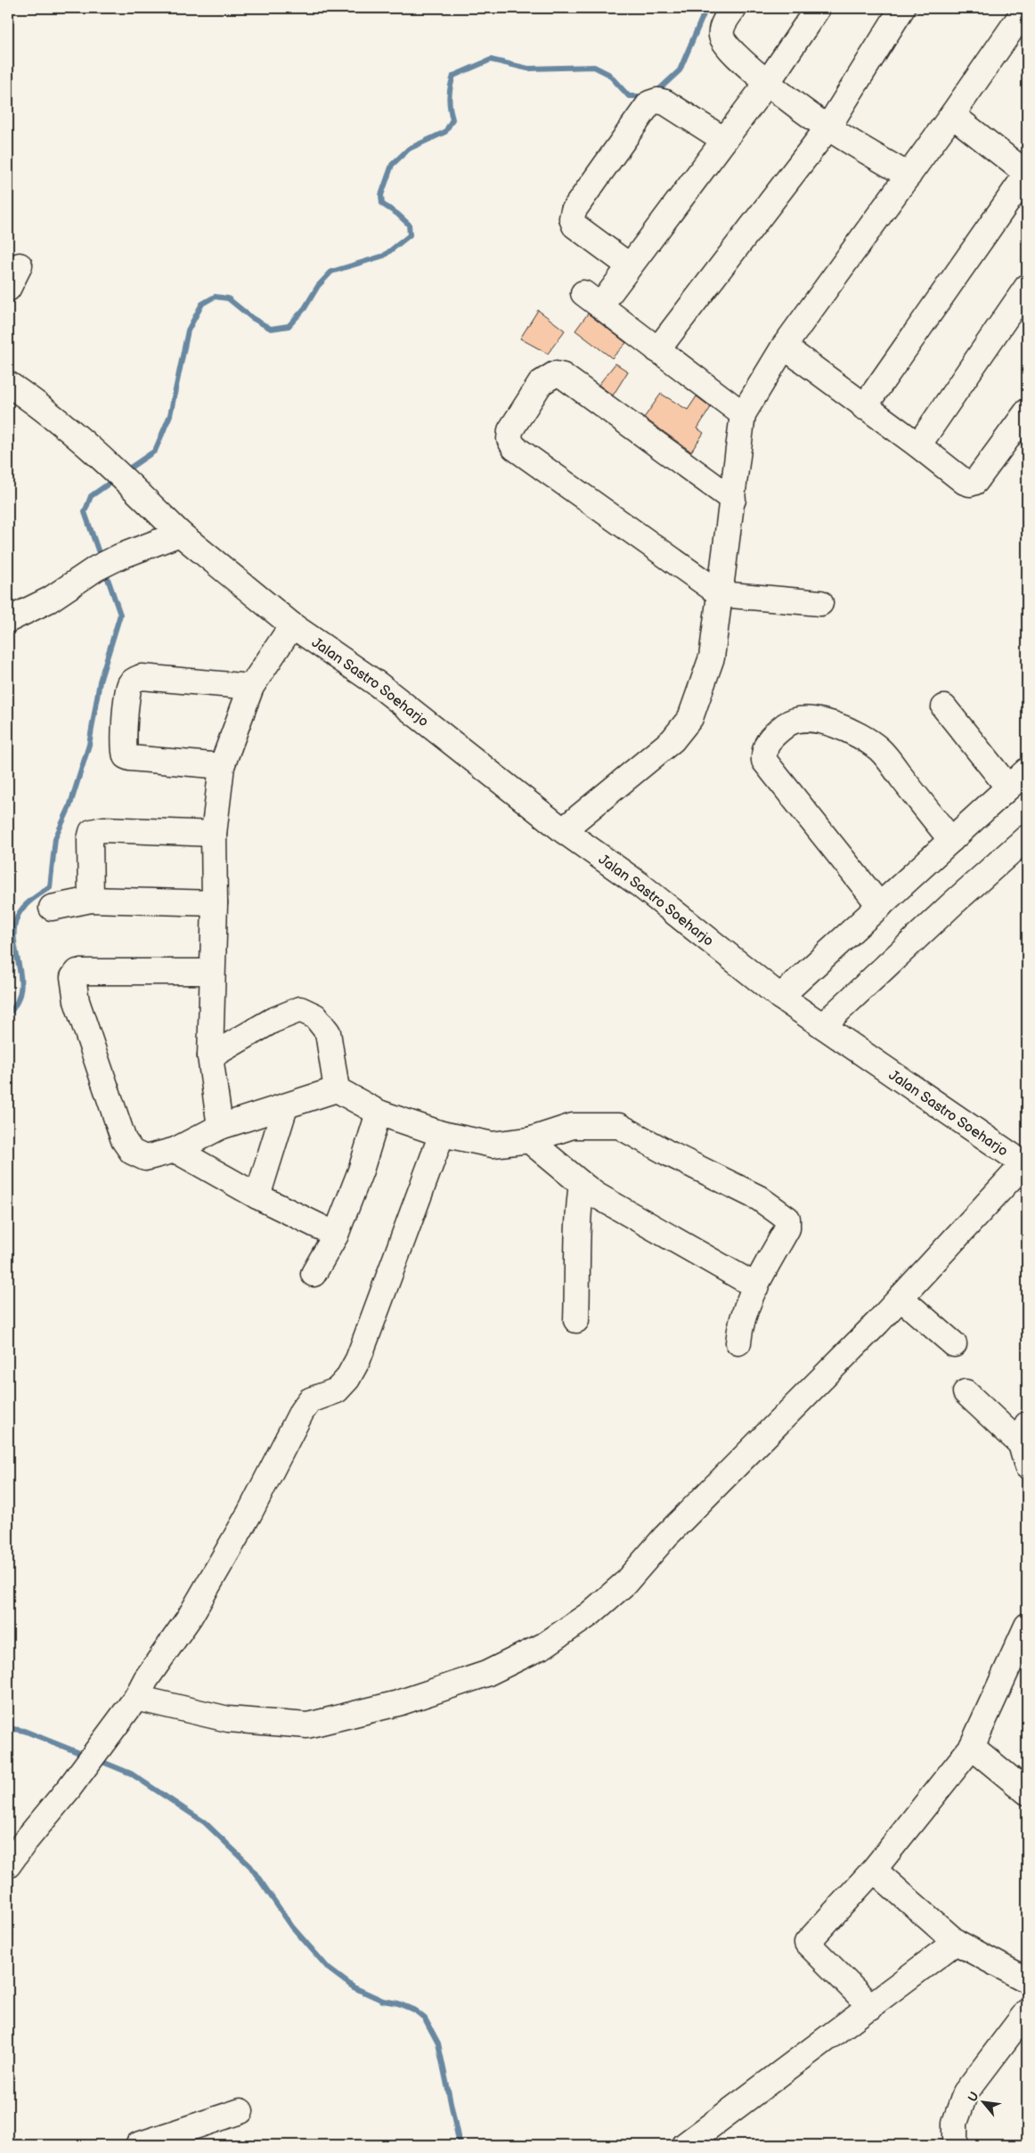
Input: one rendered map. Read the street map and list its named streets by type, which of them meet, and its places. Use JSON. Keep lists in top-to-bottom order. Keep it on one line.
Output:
{"streets":{"street":["Jalan Sastro Soeharjo"]},"north":"top left"}
